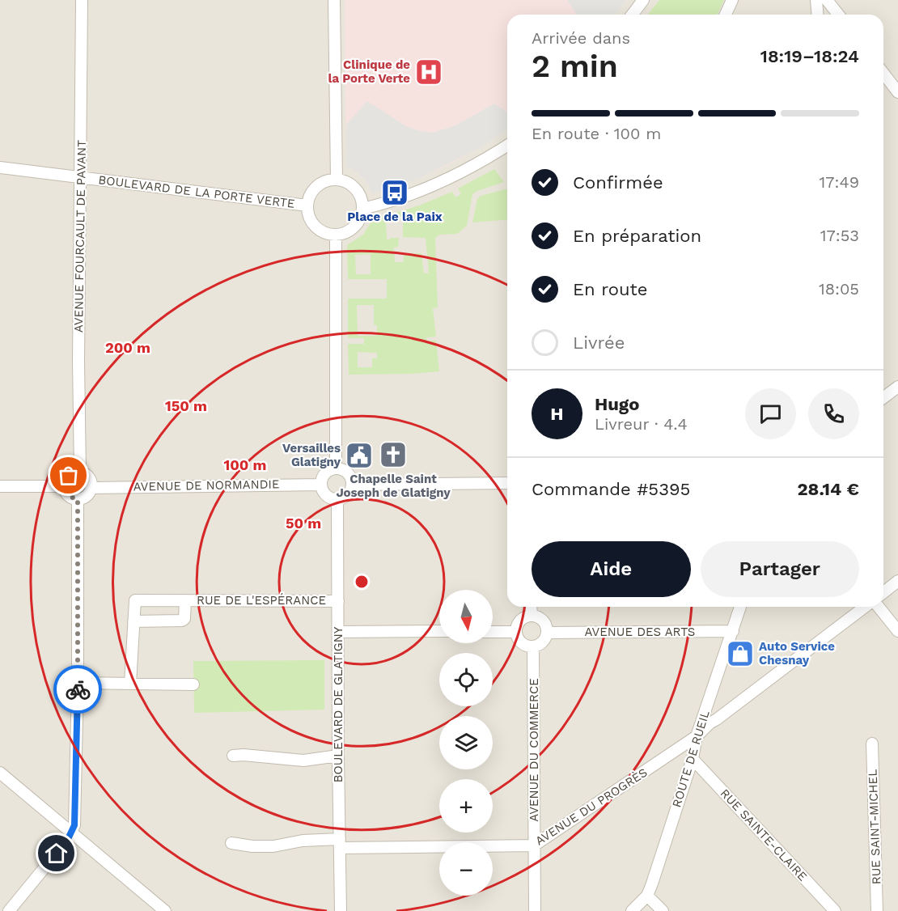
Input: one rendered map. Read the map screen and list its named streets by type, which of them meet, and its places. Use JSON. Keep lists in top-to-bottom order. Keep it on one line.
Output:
{"streets":{"street":["BOULEVARD DE LA PORTE VERTE","AVENUE FOURCAULT DE PAVANT","AVENUE DE NORMANDIE","RUE DE L'ESPÉRANCE","AVENUE DES ARTS","BOULEVARD DE GLATIGNY","AVENUE DU COMMERCE","ROUTE DE RUEIL","AVENUE DU PROGRÈS","RUE SAINT-MICHEL","RUE SAINTE-CLAIRE"]},"crossings":[["BOULEVARD DE LA PORTE VERTE","AVENUE FOURCAULT DE PAVANT"],["AVENUE FOURCAULT DE PAVANT","AVENUE DE NORMANDIE"],["AVENUE DE NORMANDIE","BOULEVARD DE GLATIGNY"],["RUE DE L'ESPÉRANCE","BOULEVARD DE GLATIGNY"],["AVENUE DES ARTS","AVENUE DU COMMERCE"],["AVENUE DES ARTS","ROUTE DE RUEIL"],["BOULEVARD DE GLATIGNY","AVENUE DU PROGRÈS"],["AVENUE DU COMMERCE","AVENUE DU PROGRÈS"],["ROUTE DE RUEIL","AVENUE DU PROGRÈS"],["ROUTE DE RUEIL","RUE SAINTE-CLAIRE"],["AVENUE DU PROGRÈS","RUE SAINTE-CLAIRE"]],"places":{"hospital":["Clinique de la Porte Verte"],"bus stop":["Place de la Paix"],"church":["Chapelle Saint Joseph de Glatigny"],"public building":["Versailles Glatigny"],"shop":["Auto Service Chesnay"]},"north":"bottom","page":{"heading":["2 min","Arrivée dans","18:19–18:24"],"panel":["Hugo","Livreur · 4.4","Commande #5395","28.14 €"],"bar":"En route · 100 m","list":[["Confirmée","17:49"],["En préparation","17:53"],["En route","18:05"],"Livrée"],"round":"H","buttons":["Aide","Partager"],"map_buttons":["+","−"]},"rings":["200 m","150 m","100 m","50 m"]}
